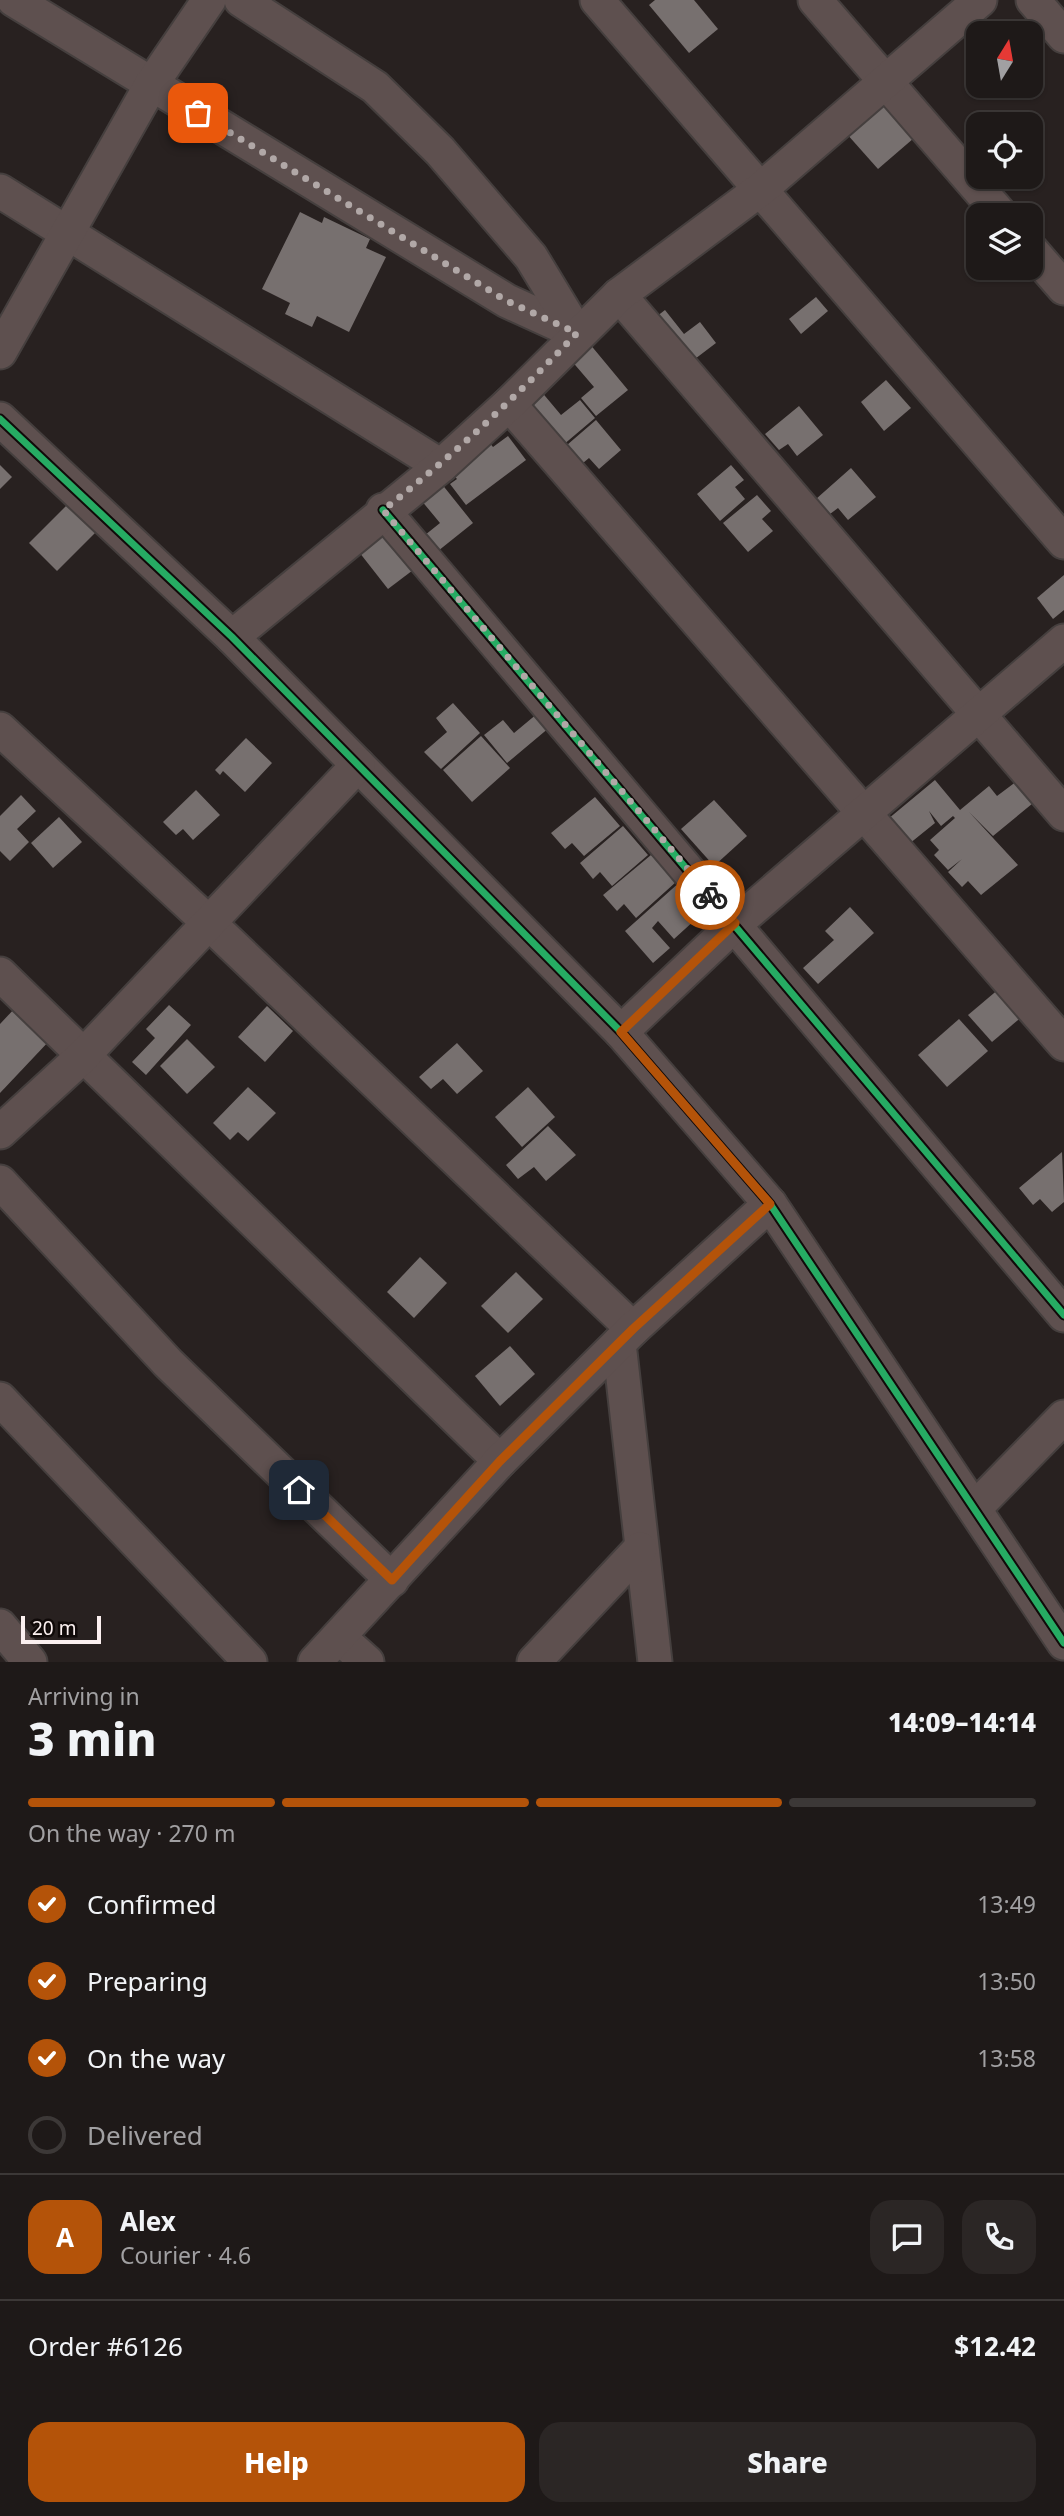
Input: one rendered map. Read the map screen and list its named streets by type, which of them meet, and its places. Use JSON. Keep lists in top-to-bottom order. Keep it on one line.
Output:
{"scale_bar":"20 m","north":"top","page":{"scale":"20 m","heading":["3 min","Arriving in","14:09–14:14"],"panel":["Alex","Courier · 4.6","Order #6126","$12.42"],"bar":"On the way · 270 m","list":[["Confirmed","13:49"],["Preparing","13:50"],["On the way","13:58"],"Delivered"],"round":"A","buttons":["Help","Share"]}}
